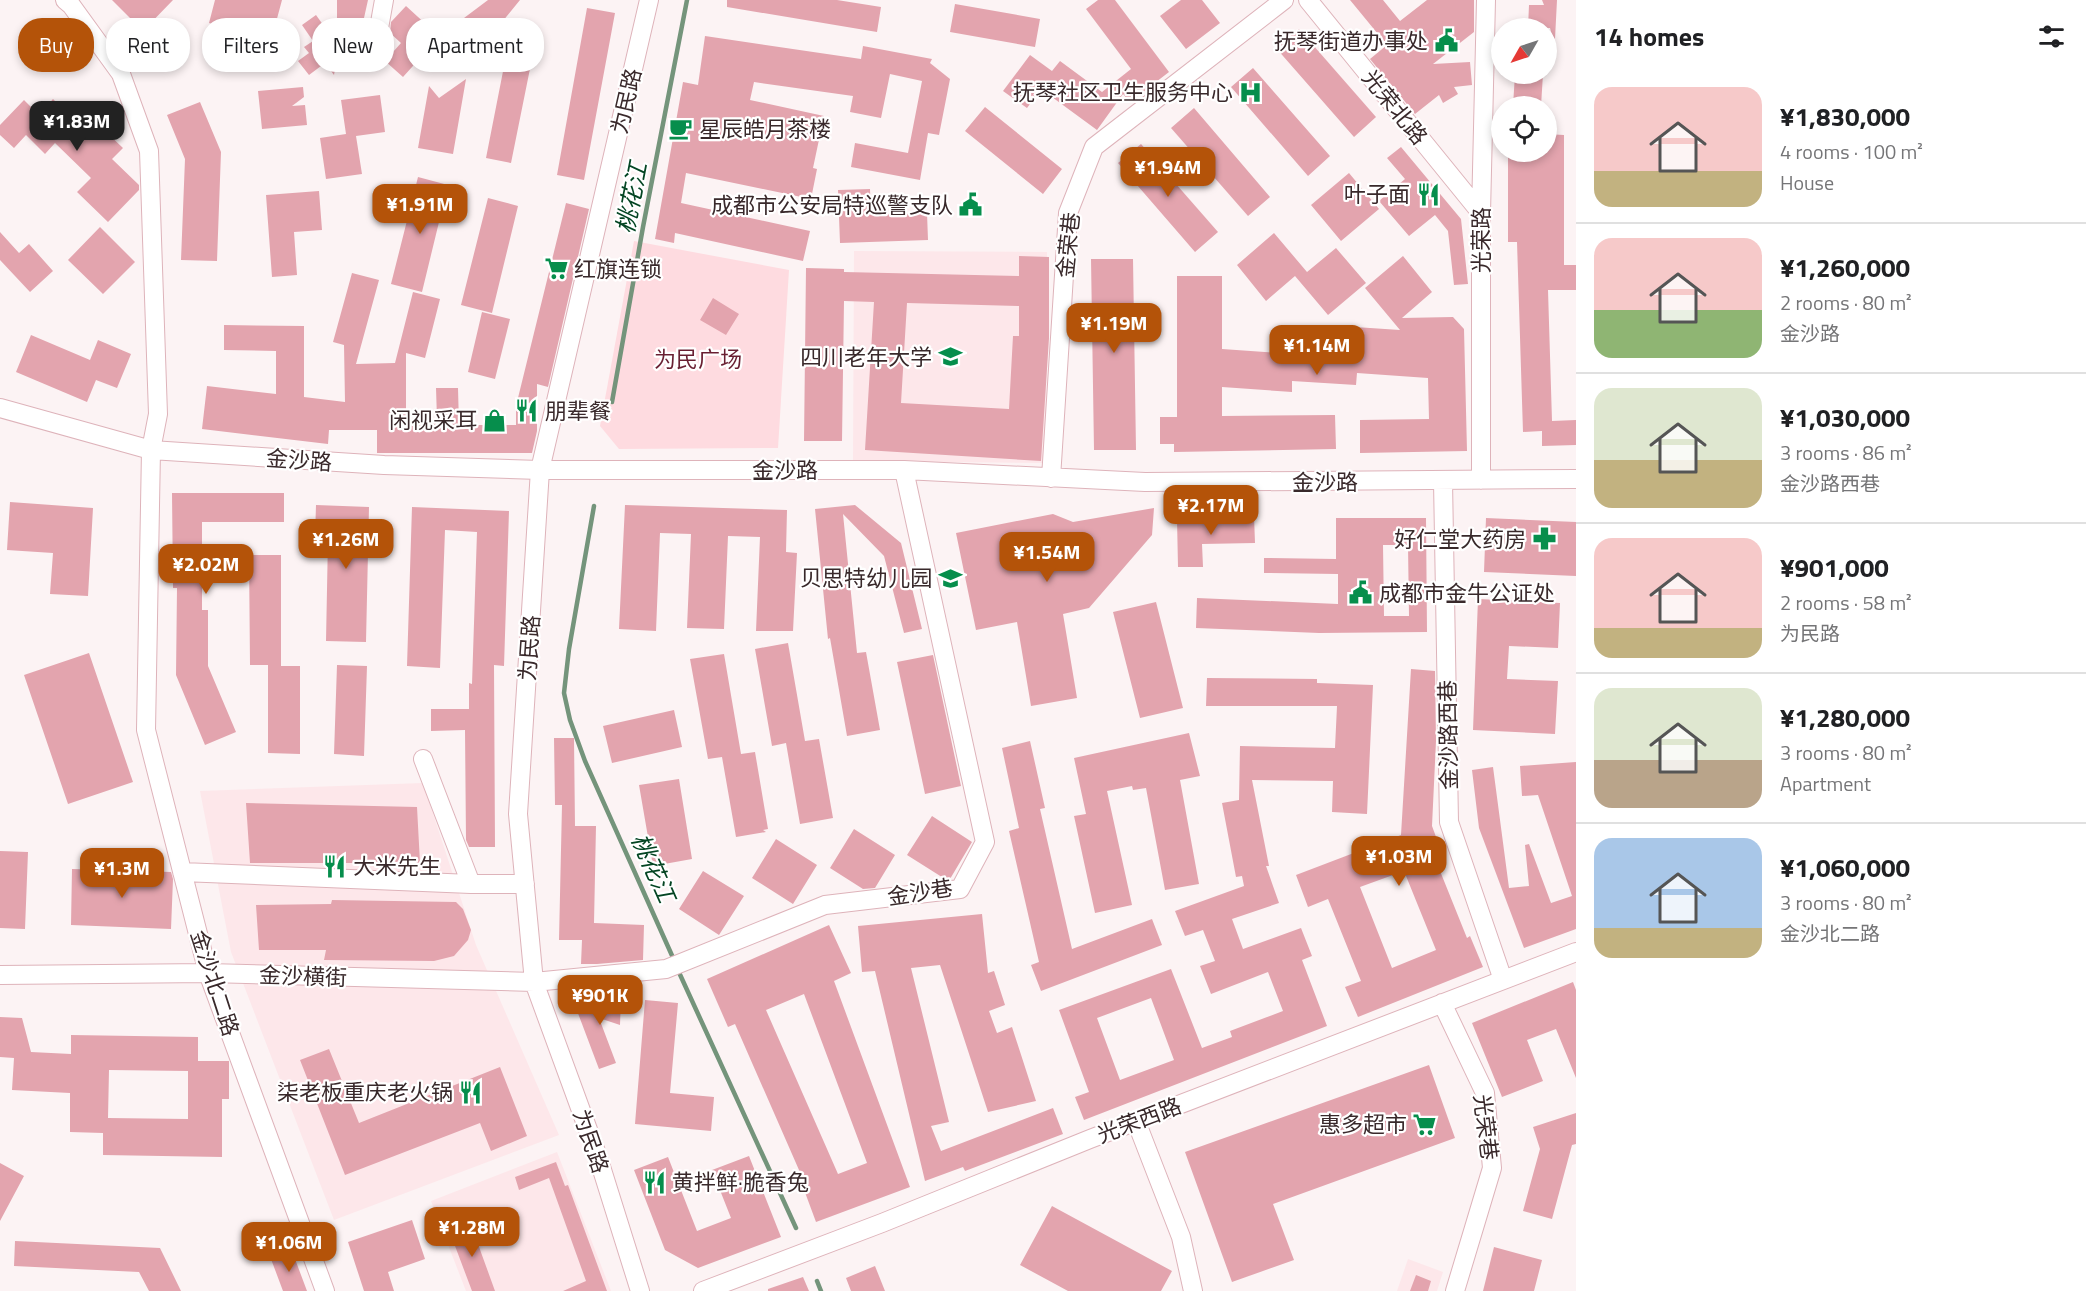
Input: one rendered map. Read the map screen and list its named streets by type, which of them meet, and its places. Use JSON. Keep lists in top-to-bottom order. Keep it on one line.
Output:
{"streets":{"street":["为民路","光荣北路","光荣路","金荣巷","金沙路","金沙路西巷","金沙巷","金沙横街","金沙北二路","光荣西路","光荣巷"]},"crossings":[["为民路","金沙路"],["为民路","金沙巷"],["为民路","金沙横街"],["光荣北路","光荣路"],["光荣路","金沙路"],["金荣巷","金沙路"],["金沙路","金沙路西巷"],["金沙路","金沙巷"],["金沙路","金沙北二路"],["金沙路西巷","光荣西路"],["金沙巷","金沙横街"],["金沙横街","金沙北二路"],["光荣西路","光荣巷"]],"water":["桃花江"],"parks":["为民广场"],"places":{"public building":["抚琴街道办事处","成都市公安局特巡警支队","成都市金牛公证处"],"hospital":["抚琴社区卫生服务中心"],"cafe":["星辰皓月茶楼"],"restaurant":["叶子面","朋辈餐","大米先生","柒老板重庆老火锅","黄拌鲜·脆香兔"],"supermarket":["红旗连锁","惠多超市"],"school or university":["四川老年大学","贝思特幼儿园"],"shop":["闲视采耳"],"pharmacy":["好仁堂大药房"]},"north":"bottom left","page":{"heading":"14 homes","chip":["Buy","Rent","Filters","New","Apartment"],"list":[{"name":"¥1,830,000","note":"4 rooms · 100 m² · House"},{"name":"¥1,260,000","note":"2 rooms · 80 m² · 金沙路"},{"name":"¥1,030,000","note":"3 rooms · 86 m² · 金沙路西巷"},{"name":"¥901,000","note":"2 rooms · 58 m² · 为民路"},{"name":"¥1,280,000","note":"3 rooms · 80 m² · Apartment"},{"name":"¥1,060,000","note":"3 rooms · 80 m² · 金沙北二路"}],"price":["¥1.83M","¥1.94M","¥1.91M","¥1.19M","¥1.14M","¥2.17M","¥1.26M","¥1.54M","¥2.02M","¥1.03M","¥1.3M","¥901K","¥1.28M","¥1.06M"]}}
